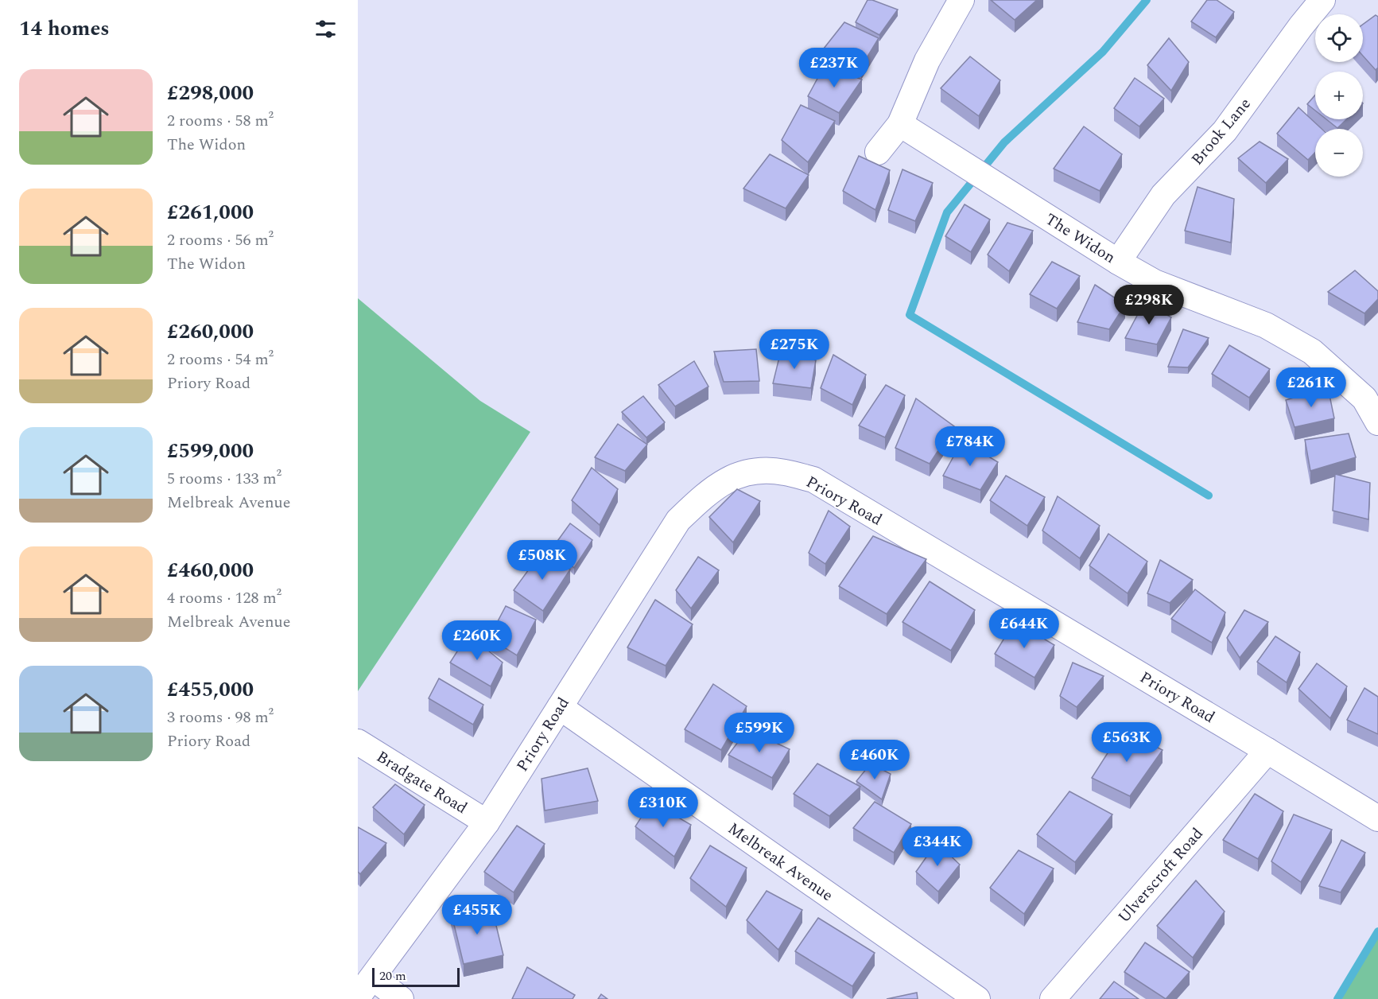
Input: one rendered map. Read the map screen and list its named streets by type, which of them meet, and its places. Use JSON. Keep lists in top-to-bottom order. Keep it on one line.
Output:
{"streets":{"street":["Brook Lane","The Widon","Priory Road","Bradgate Road","Melbreak Avenue","Ulverscroft Road"]},"crossings":[["Brook Lane","The Widon"],["Priory Road","Bradgate Road"],["Priory Road","Melbreak Avenue"],["Priory Road","Ulverscroft Road"]],"scale_bar":"20 m","page":{"heading":"14 homes","map_buttons":["+","−"],"price":["£237K","£298K","£275K","£261K","£784K","£508K","£644K","£260K","£599K","£563K","£460K","£310K","£344K","£455K"],"list":[{"name":"£298,000","note":"2 rooms · 58 m² · The Widon"},{"name":"£261,000","note":"2 rooms · 56 m² · The Widon"},{"name":"£260,000","note":"2 rooms · 54 m² · Priory Road"},{"name":"£599,000","note":"5 rooms · 133 m² · Melbreak Avenue"},{"name":"£460,000","note":"4 rooms · 128 m² · Melbreak Avenue"},{"name":"£455,000","note":"3 rooms · 98 m² · Priory Road"}],"scale":"20 m"}}
